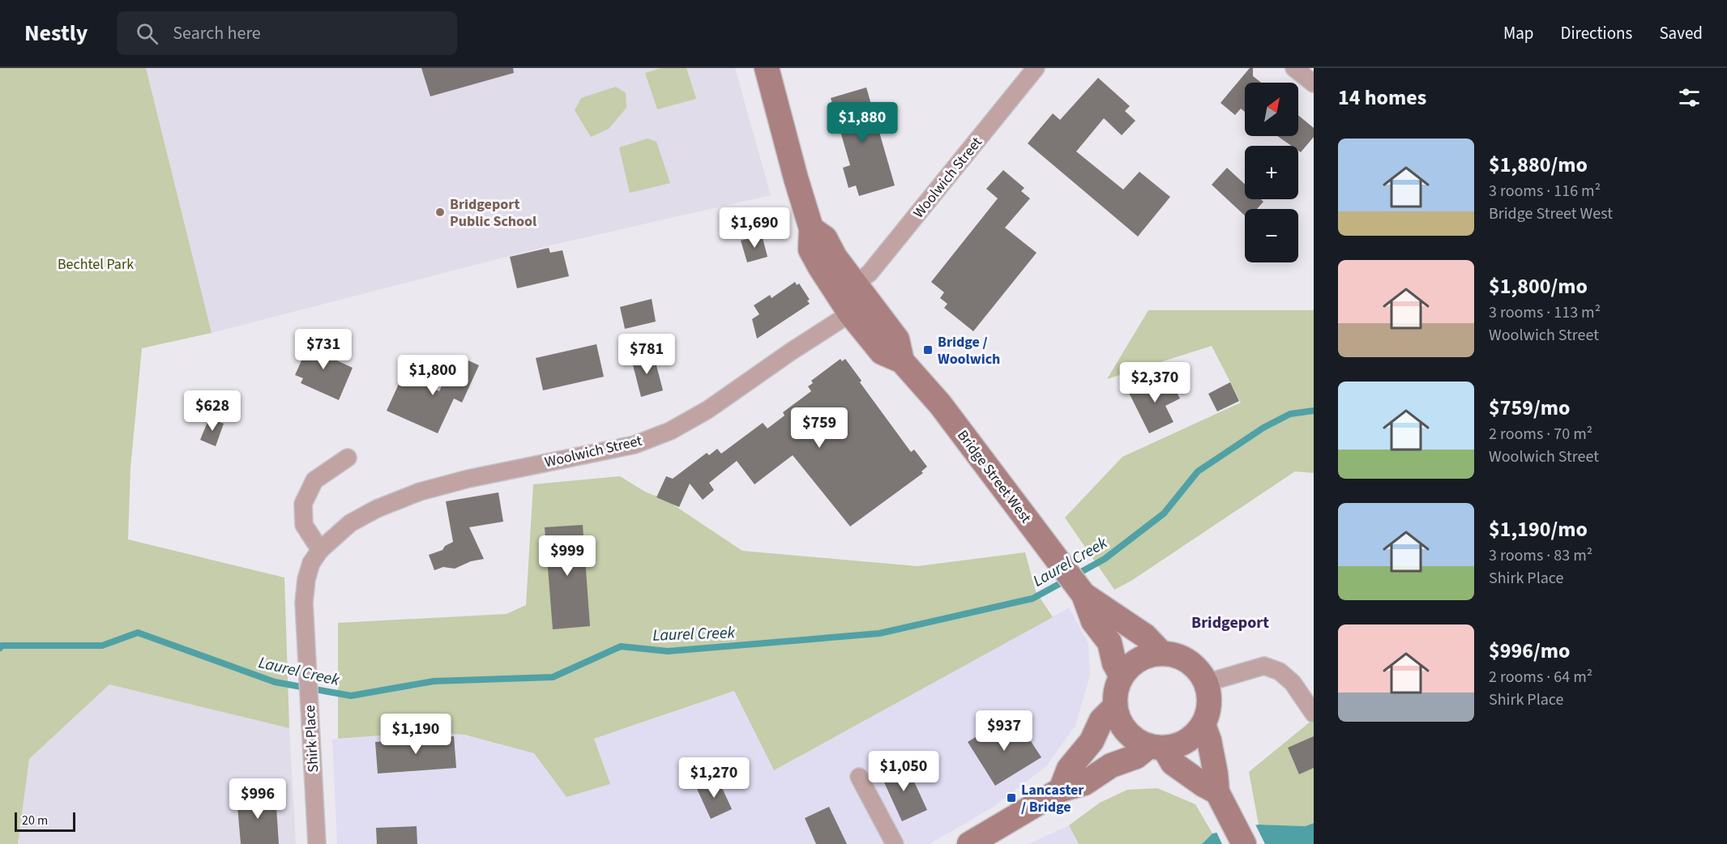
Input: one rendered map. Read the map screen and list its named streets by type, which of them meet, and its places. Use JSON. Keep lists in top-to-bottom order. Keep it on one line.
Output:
{"streets":{"main road":["Bridge Street West"],"street":["Woolwich Street","Shirk Place"]},"crossings":[["Woolwich Street","Bridge Street West"],["Woolwich Street","Shirk Place"]],"districts":["Bridgeport"],"water":["Laurel Creek"],"parks":["Bechtel Park"],"places":{"other":["Bridgeport Public School"],"transit":["Bridge / Woolwich","Lancaster / Bridge"]},"scale_bar":"20 m","north":"top right","page":{"header":"Nestly","search":"Search here","nav":["Map","Directions","Saved"],"heading":"14 homes","map_buttons":["+","−"],"price":["$1,880","$1,690","$731","$781","$1,800","$2,370","$628","$759","$999","$937","$1,190","$1,050","$1,270","$996"],"list":[{"name":"$1,880/mo","note":"3 rooms · 116 m² · Bridge Street West"},{"name":"$1,800/mo","note":"3 rooms · 113 m² · Woolwich Street"},{"name":"$759/mo","note":"2 rooms · 70 m² · Woolwich Street"},{"name":"$1,190/mo","note":"3 rooms · 83 m² · Shirk Place"},{"name":"$996/mo","note":"2 rooms · 64 m² · Shirk Place"}],"scale":"20 m"}}
